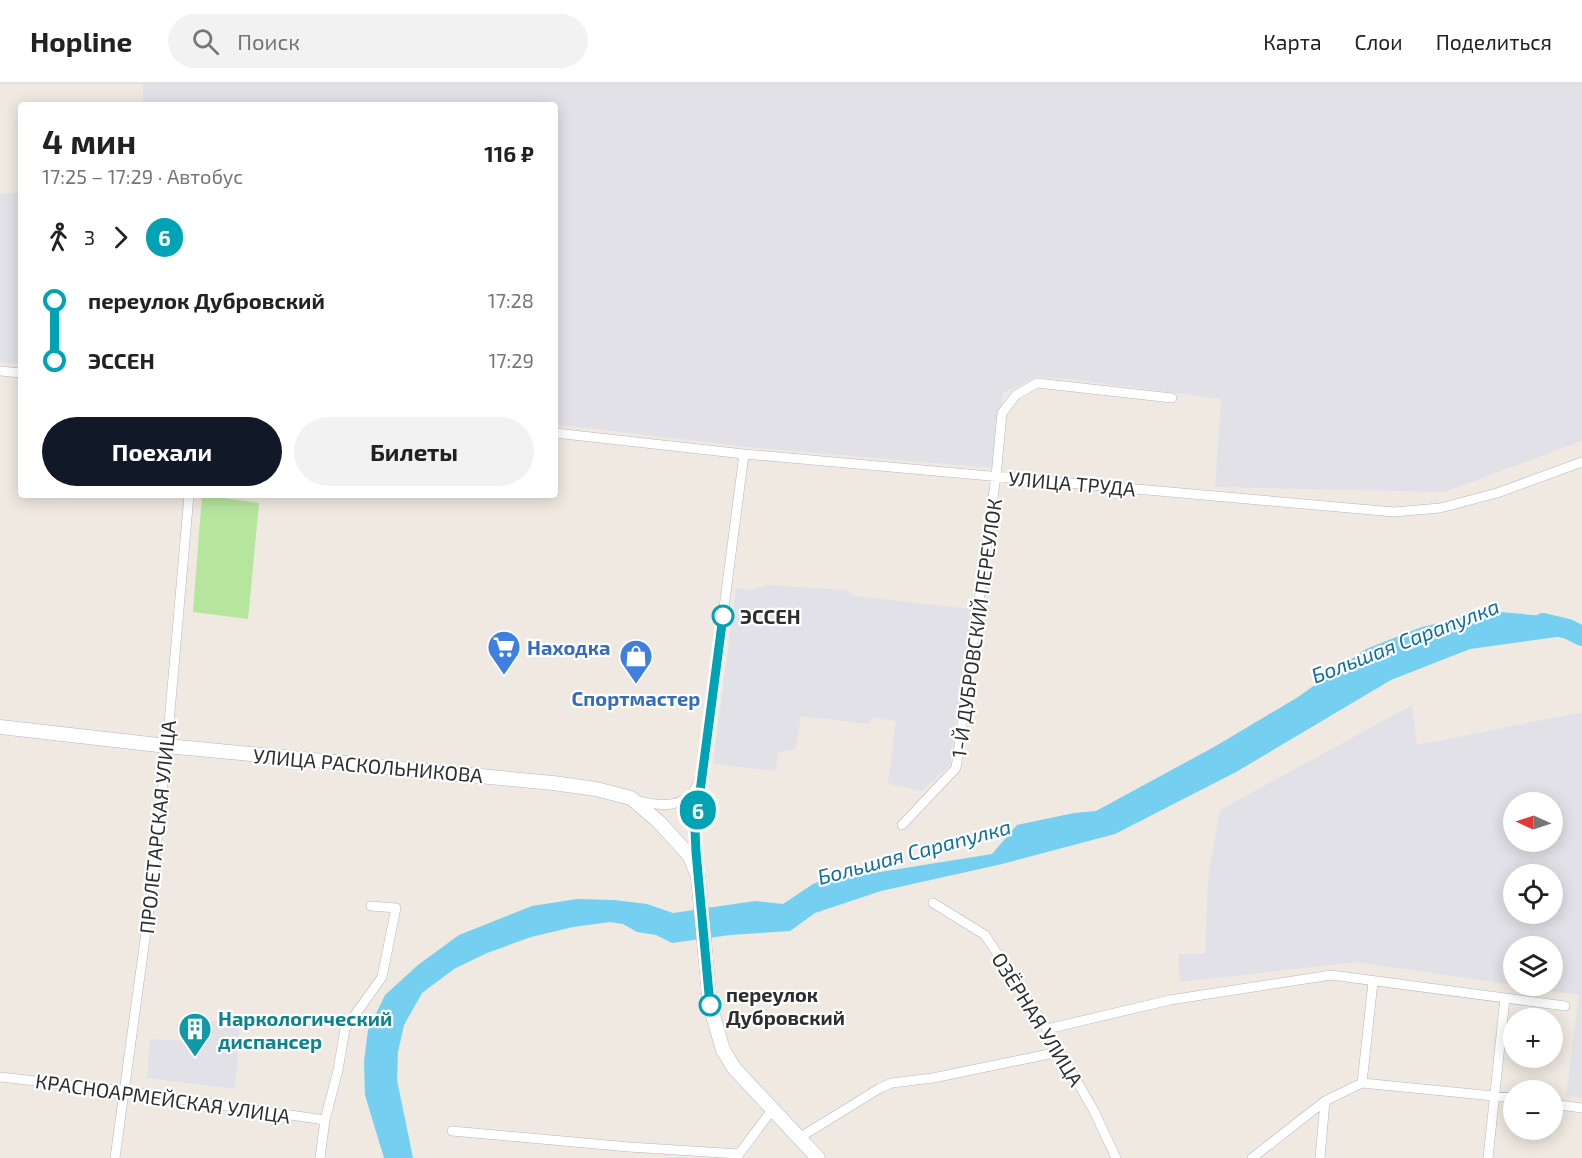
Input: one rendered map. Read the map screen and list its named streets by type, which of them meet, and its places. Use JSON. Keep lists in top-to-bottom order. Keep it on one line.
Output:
{"streets":{"main road":["УЛИЦА РАСКОЛЬНИКОВА"],"street":["УЛИЦА ТРУДА","1-Й ДУБРОВСКИЙ ПЕРЕУЛОК","ПРОЛЕТАРСКАЯ УЛИЦА","ОЗЁРНАЯ УЛИЦА","КРАСНОАРМЕЙСКАЯ УЛИЦА"]},"crossings":[["УЛИЦА ТРУДА","1-Й ДУБРОВСКИЙ ПЕРЕУЛОК"],["УЛИЦА РАСКОЛЬНИКОВА","ПРОЛЕТАРСКАЯ УЛИЦА"],["ПРОЛЕТАРСКАЯ УЛИЦА","КРАСНОАРМЕЙСКАЯ УЛИЦА"]],"water":["Большая Сарапулка"],"places":{"other":["ЭССЕН","переулок Дубровский"],"supermarket":["Находка"],"shop":["Спортмастер"],"building":["Наркологический диспансер"]},"lines":["bus line 6"],"north":"left","page":{"header":"Hopline","search":"Поиск","nav":["Карта","Слои","Поделиться"],"on_map":"6","heading":["4 мин","17:25 – 17:29 · Автобус","116 ₽"],"legs":["3","6"],"list":[{"name":"переулок Дубровский","value":"17:28"},{"name":"ЭССЕН","value":"17:29"}],"buttons":["Поехали","Билеты"],"map_buttons":["+","−"]}}
